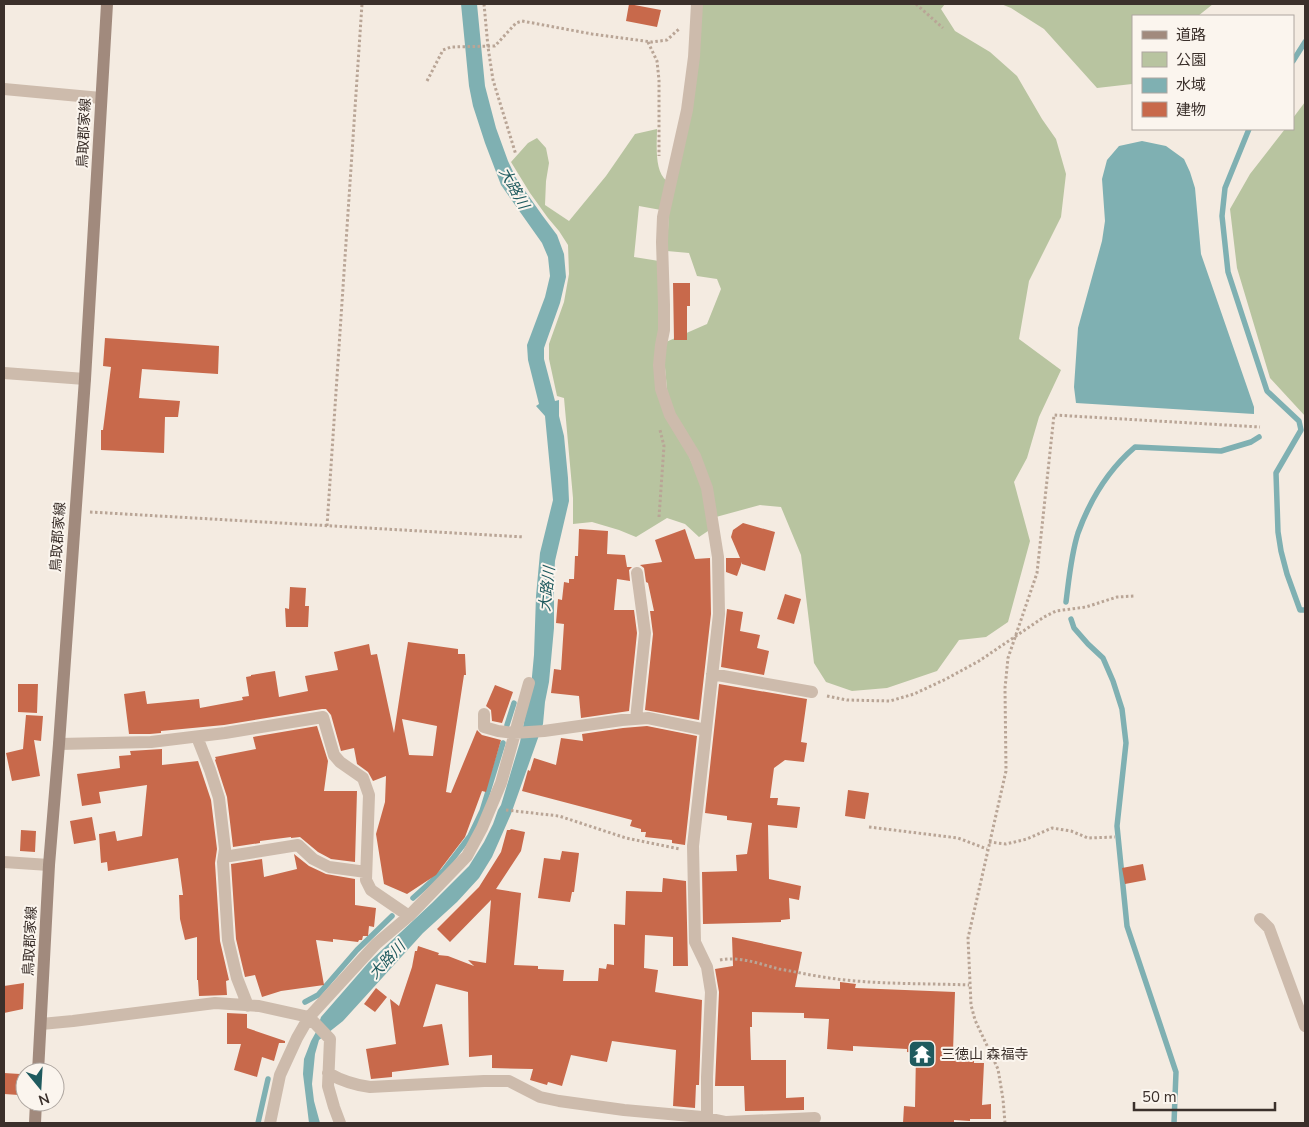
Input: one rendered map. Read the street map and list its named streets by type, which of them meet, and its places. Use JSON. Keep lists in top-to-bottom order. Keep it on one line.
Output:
{"streets":{"main road":["鳥取郡家線"]},"water":["大路川"],"places":{"temple":["三徳山 森福寺"]},"legend":["道路","公園","水域","建物"],"scale_bar":"50 m","north":"bottom"}
